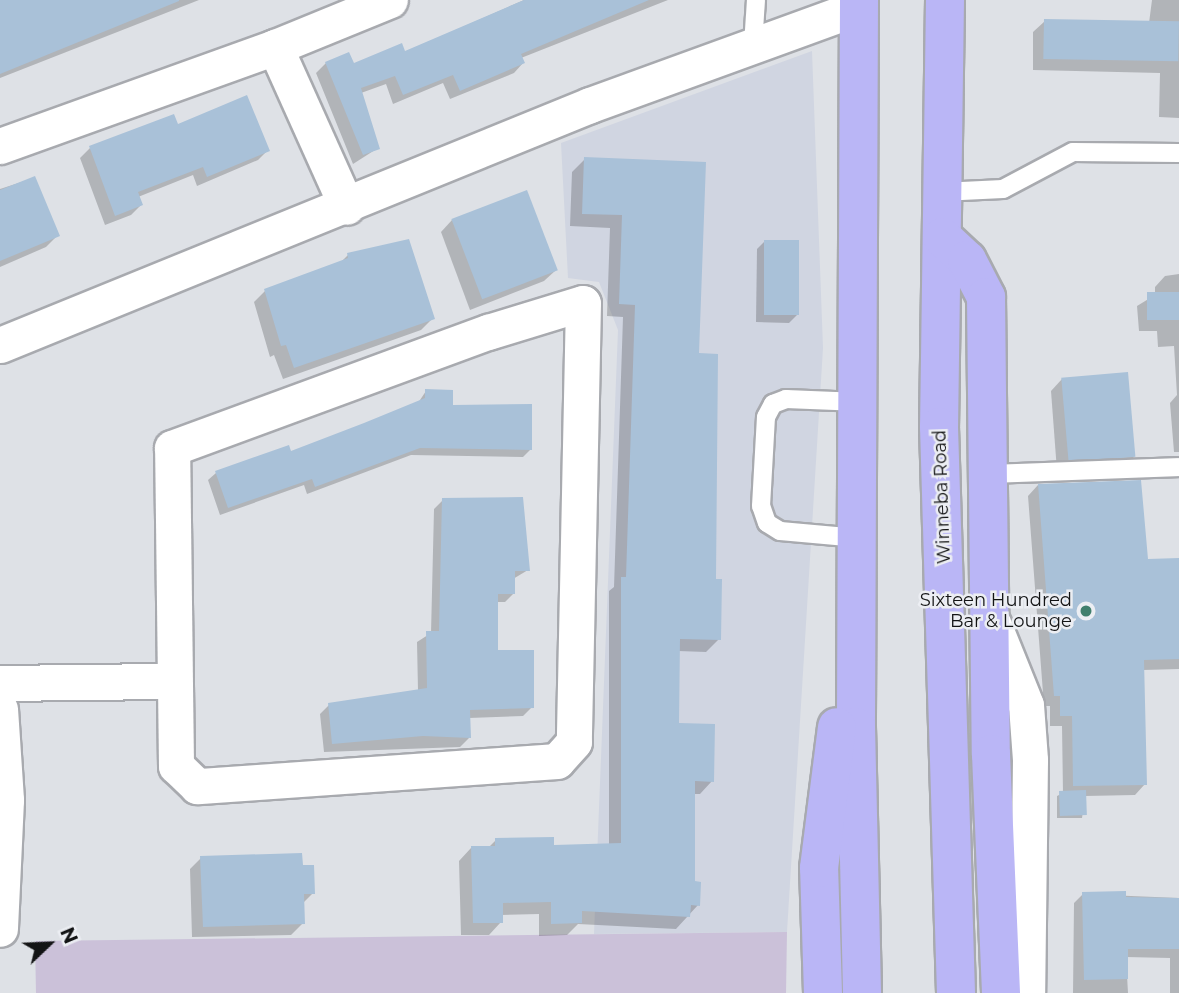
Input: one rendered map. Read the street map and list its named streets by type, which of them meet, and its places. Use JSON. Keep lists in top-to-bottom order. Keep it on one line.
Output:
{"streets":{"highway":["Winneba Road"]},"places":["Sixteen Hundred Bar & Lounge"],"north":"top right"}
